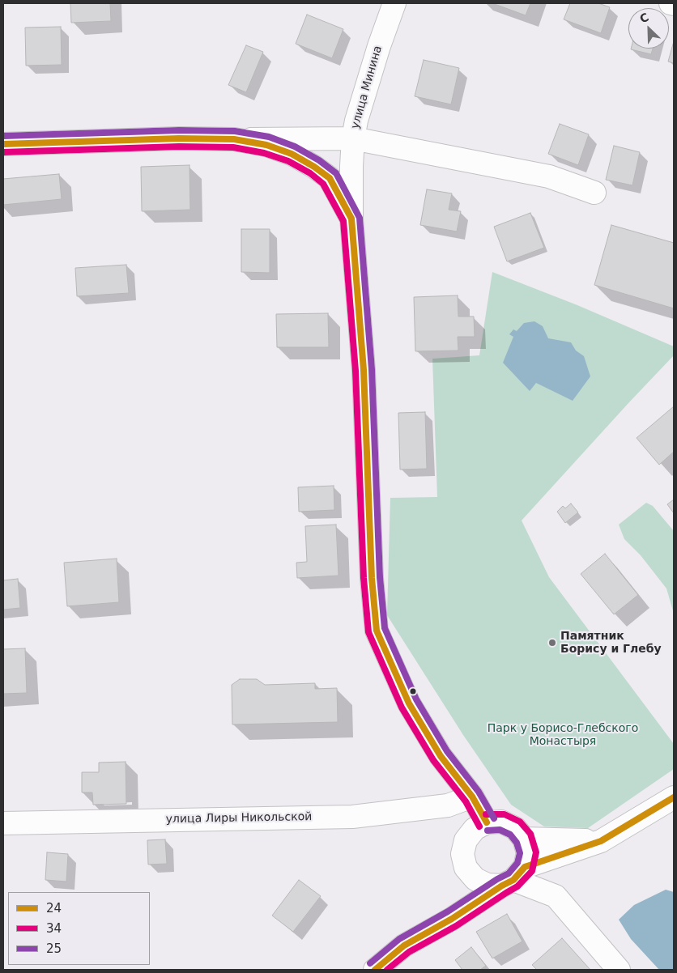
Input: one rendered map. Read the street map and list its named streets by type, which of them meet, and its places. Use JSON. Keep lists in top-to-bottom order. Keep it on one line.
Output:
{"streets":{"main road":["улица Минина","улица Лиры Никольской"]},"crossings":[["улица Минина","улица Лиры Никольской"]],"parks":["Парк у Борисо-Глебского Монастыря"],"places":["Памятник Борису и Глебу"],"lines":["transit line 25","transit line 24","transit line 34"],"legend":["24","34","25"],"north":"top left"}
